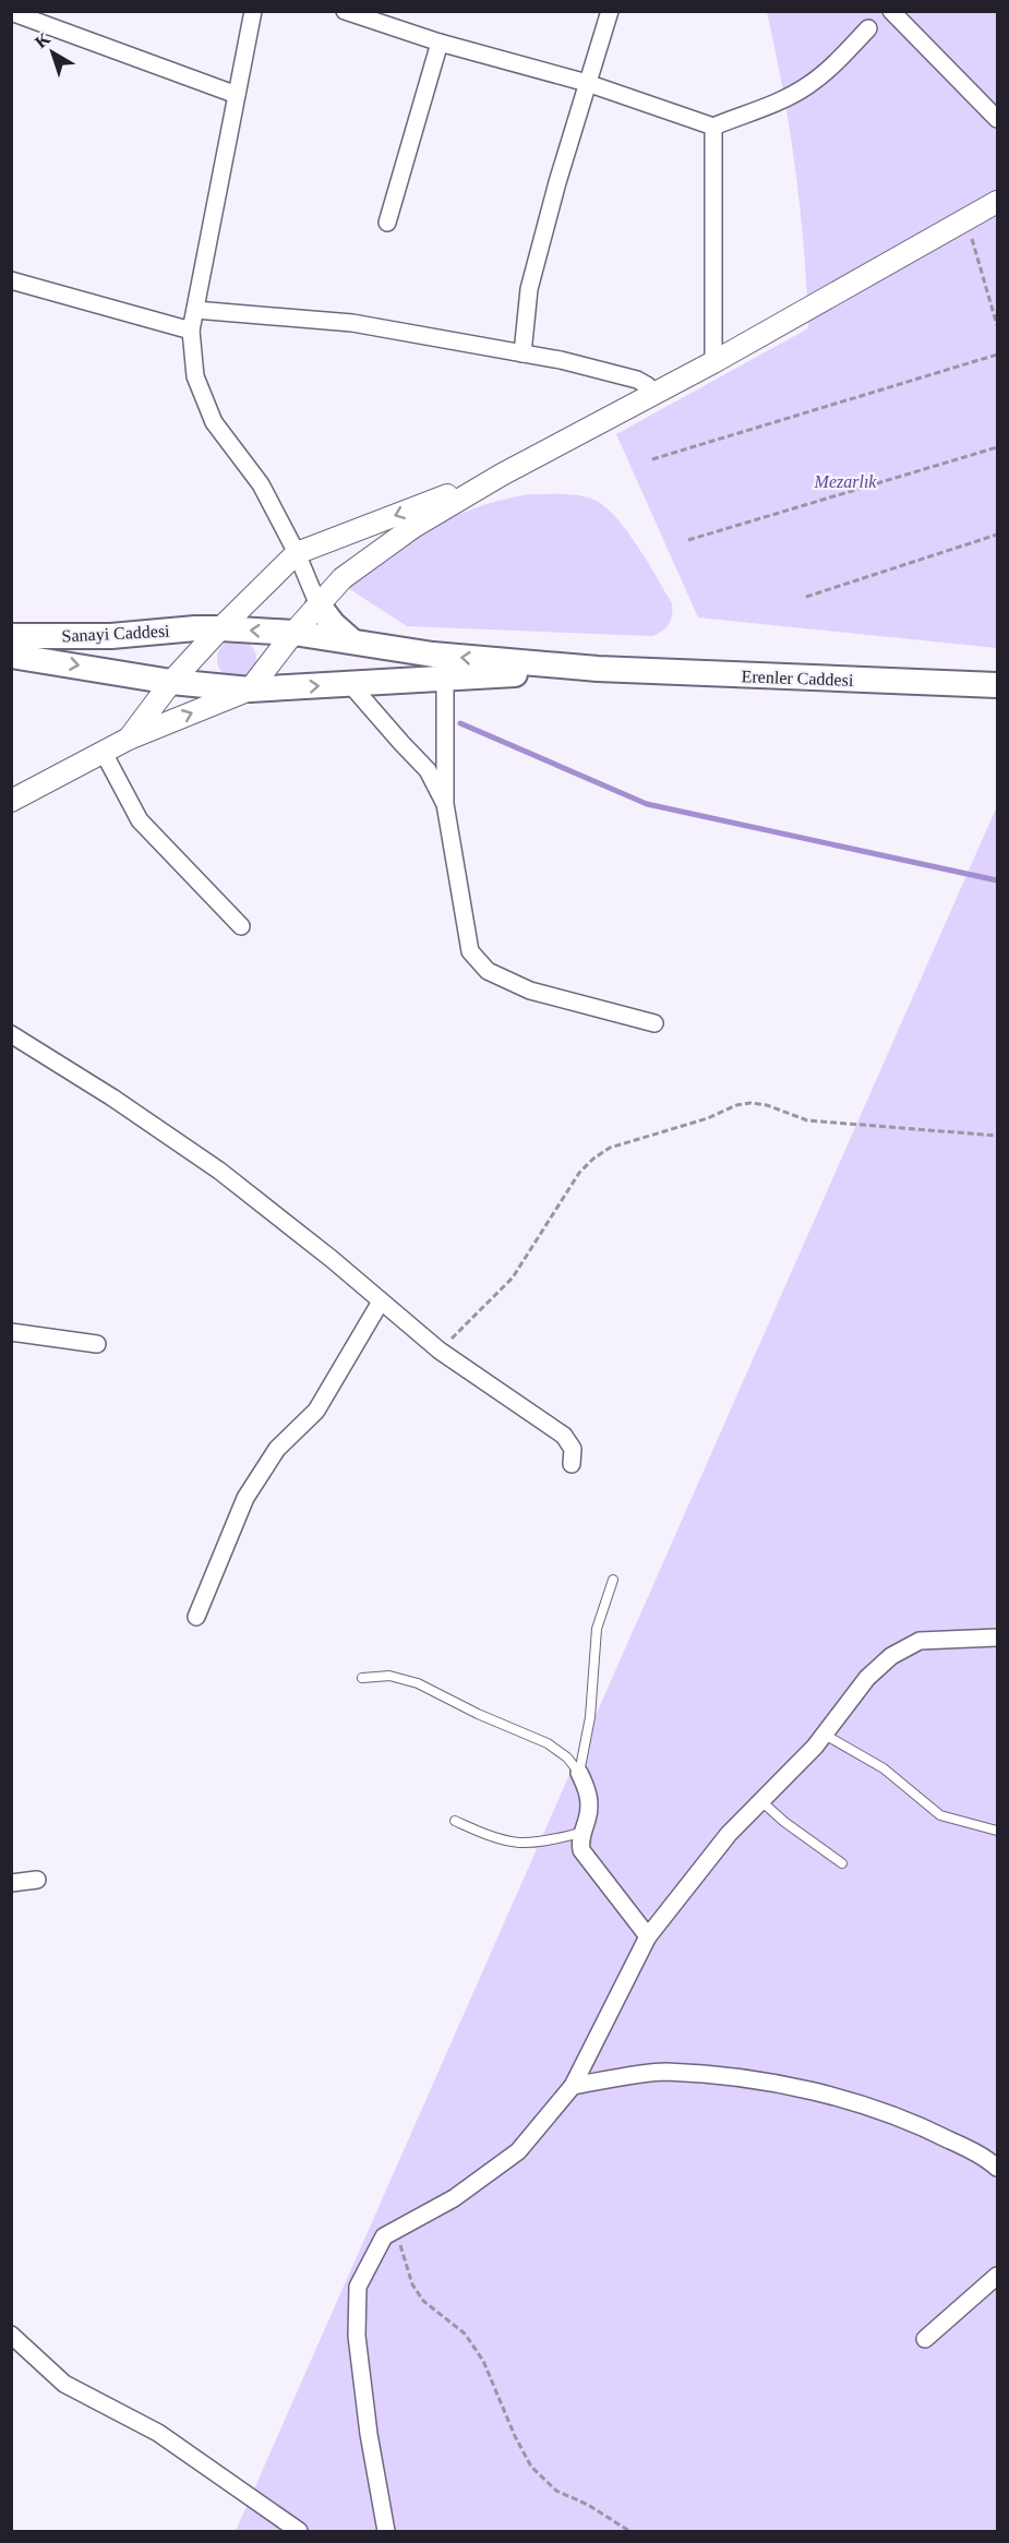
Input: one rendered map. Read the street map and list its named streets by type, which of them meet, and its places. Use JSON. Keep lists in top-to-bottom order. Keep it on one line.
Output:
{"streets":{"main road":["Sanayi Caddesi","Erenler Caddesi"]},"crossings":[["Sanayi Caddesi","Erenler Caddesi"]],"parks":["Mezarlık"],"north":"top left"}
